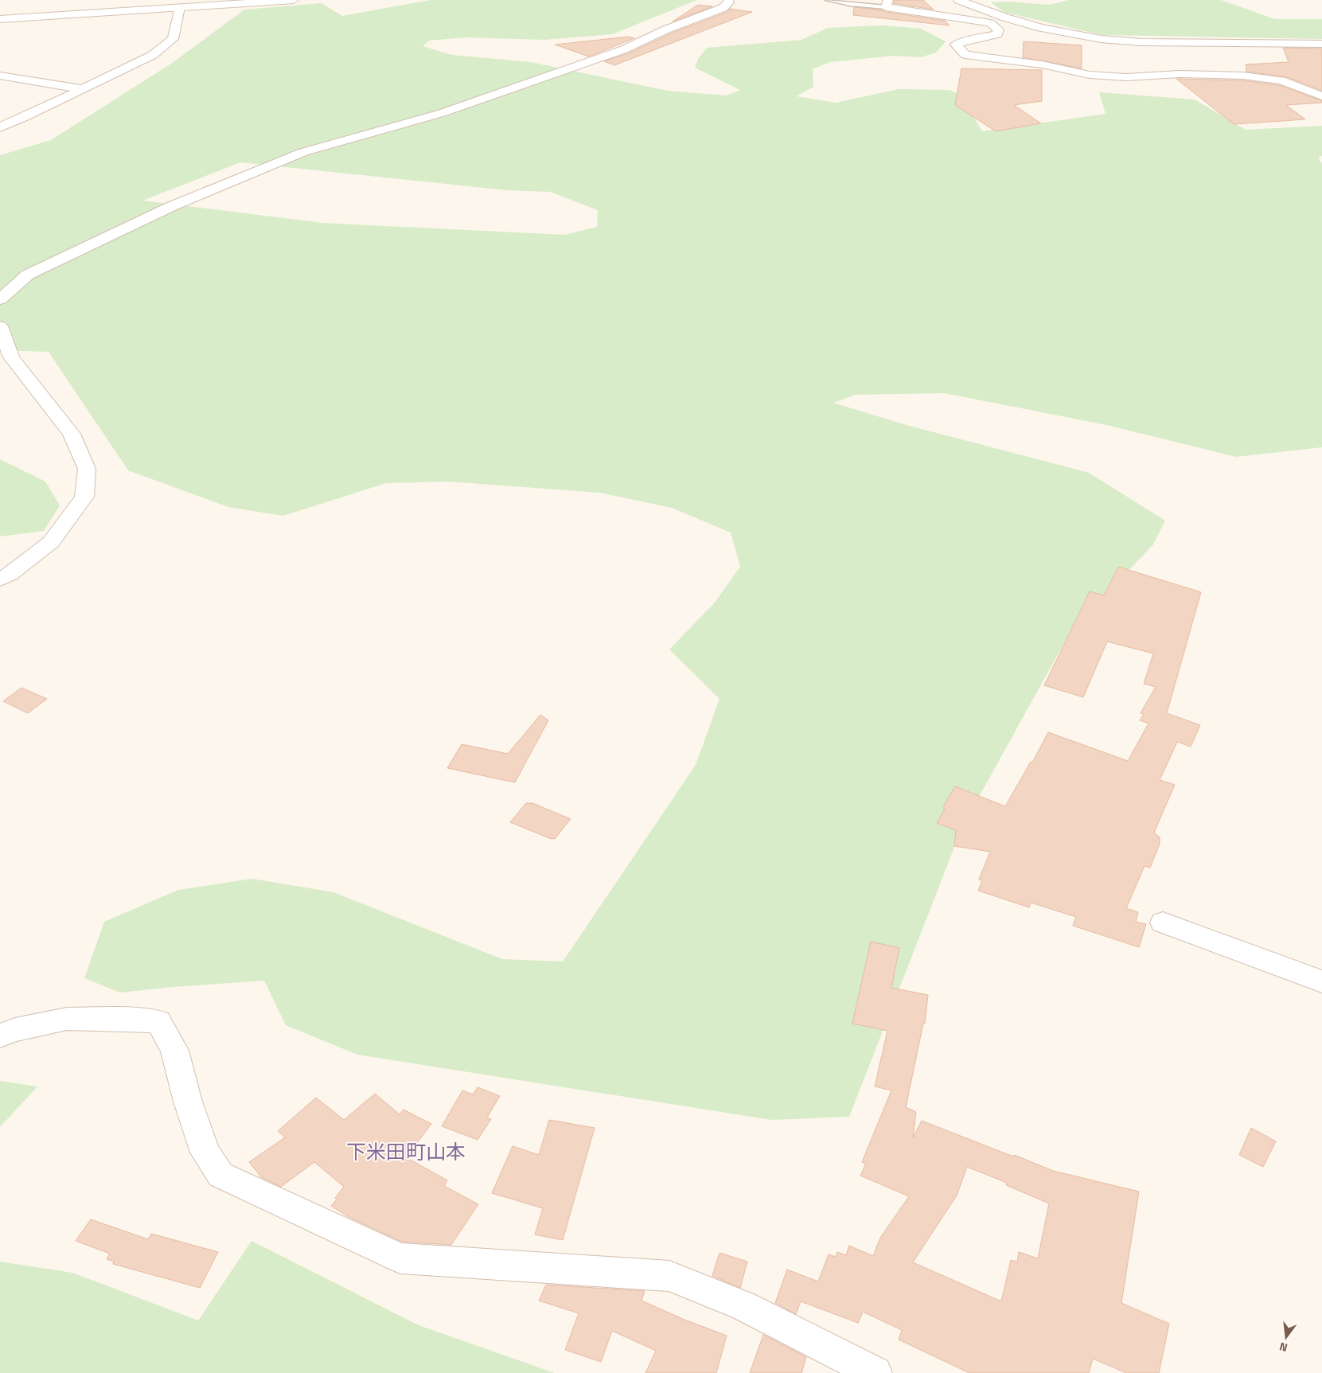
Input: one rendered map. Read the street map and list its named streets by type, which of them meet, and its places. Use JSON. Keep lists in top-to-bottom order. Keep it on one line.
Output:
{"districts":["下米田町山本"],"north":"bottom"}
